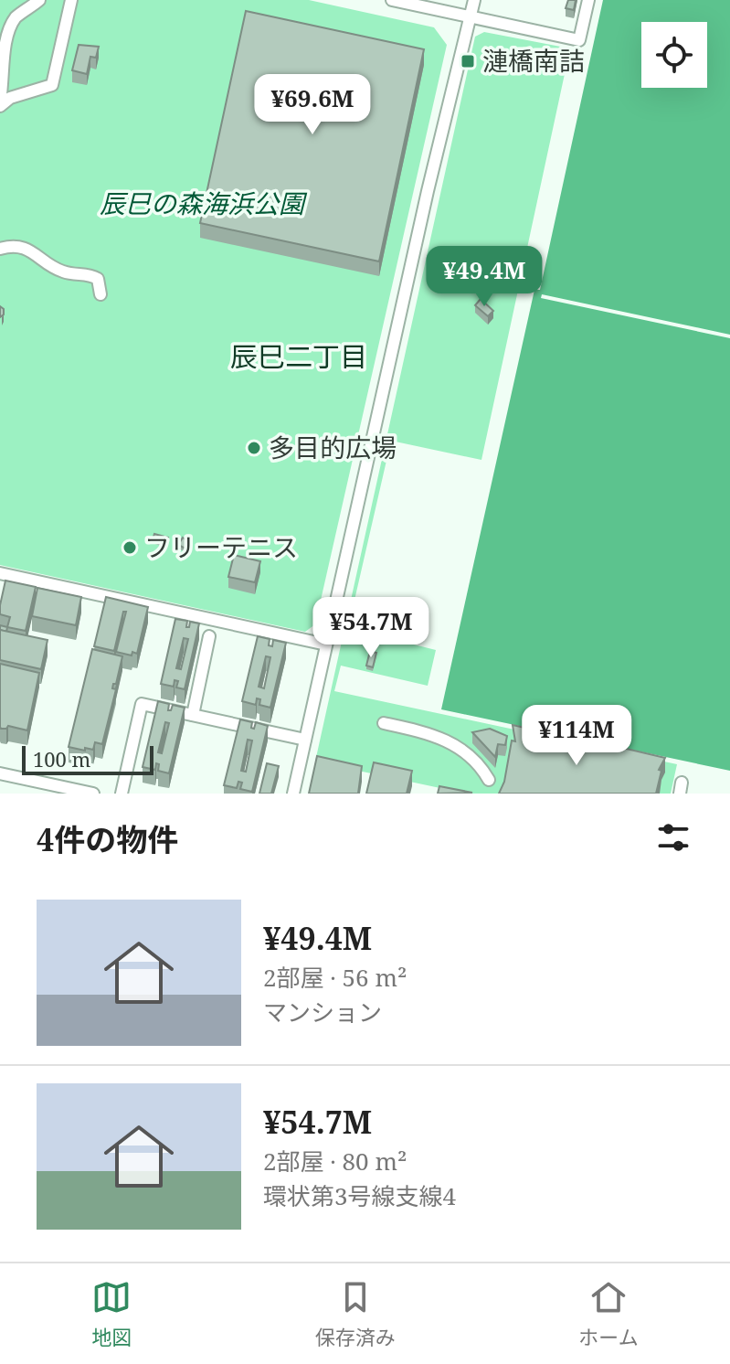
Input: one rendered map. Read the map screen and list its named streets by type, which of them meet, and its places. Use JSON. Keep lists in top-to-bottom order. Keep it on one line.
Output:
{"districts":["辰巳二丁目"],"parks":["辰巳の森海浜公園"],"places":{"transit":["漣橋南詰"],"other":["多目的広場","フリーテニス"]},"scale_bar":"100 m","page":{"price":["¥69.6M","¥49.4M","¥54.7M","¥114M"],"scale":"100 m","heading":"4件の物件","list":[{"name":"¥49.4M","note":"2部屋 · 56 m² · マンション"},{"name":"¥54.7M","note":"2部屋 · 80 m² · 環状第3号線支線4"}],"tabs":["地図","保存済み","ホーム"]}}
